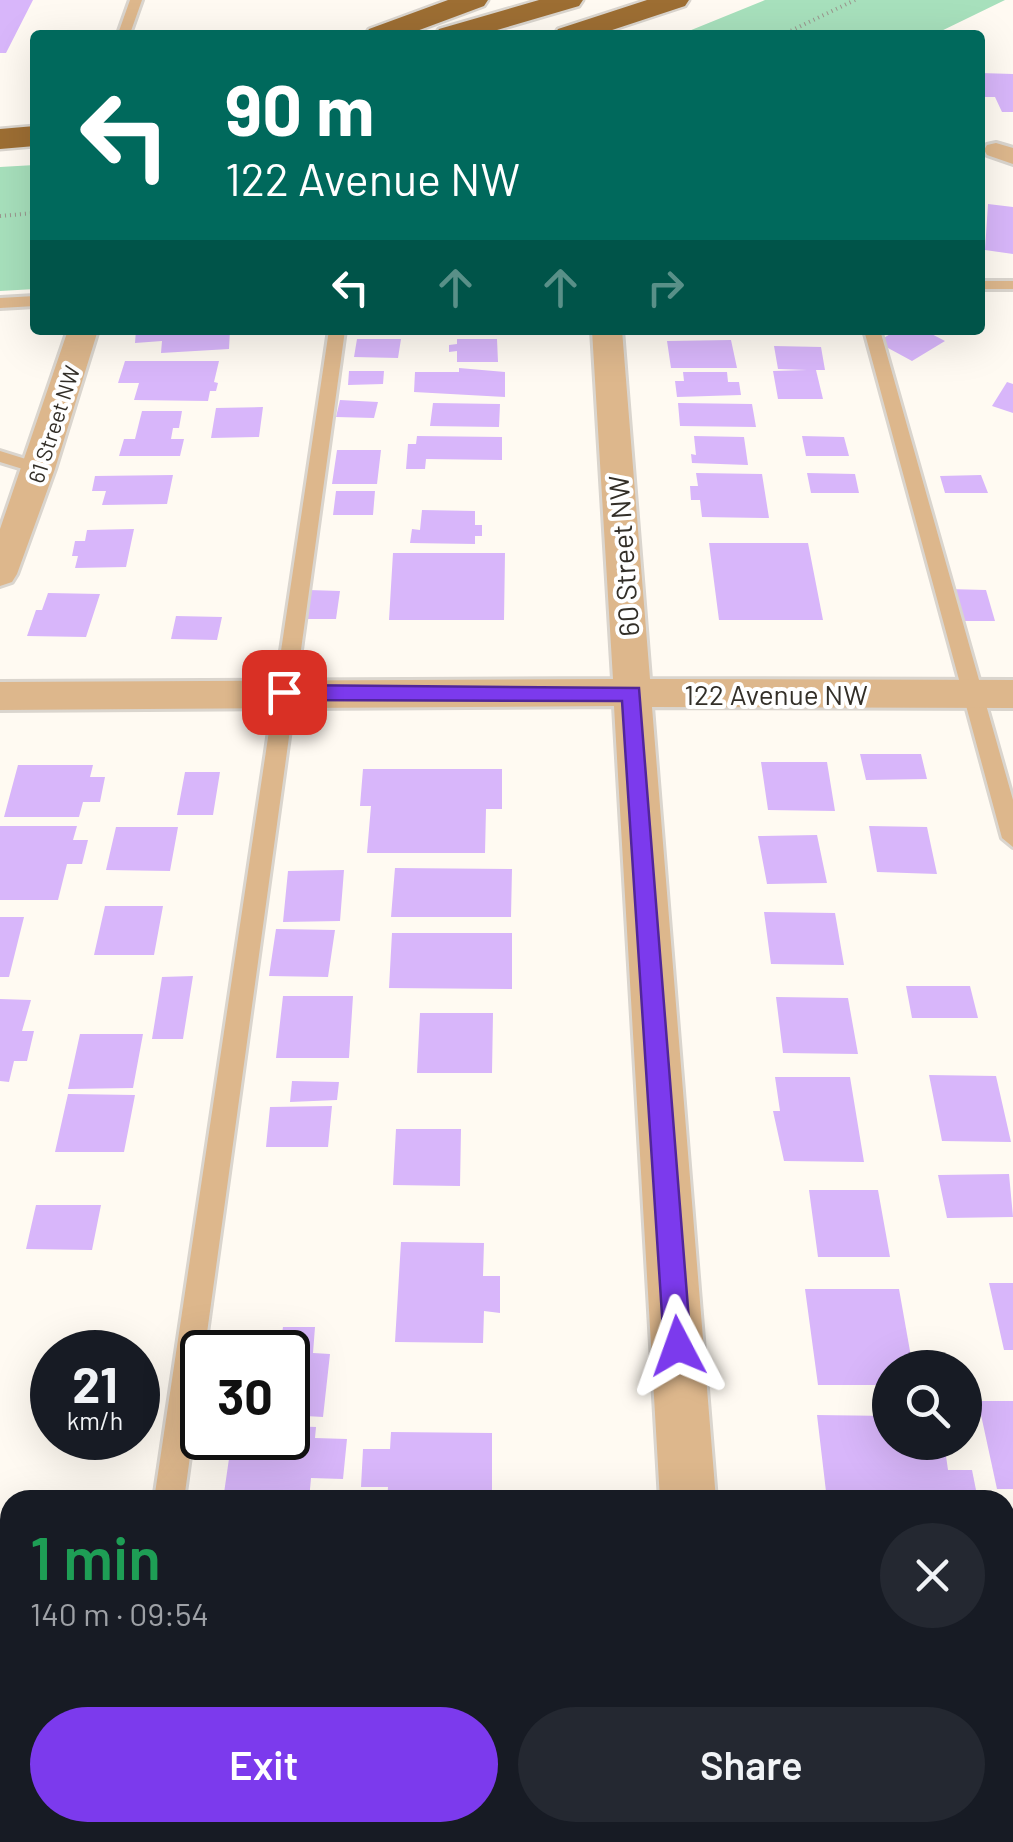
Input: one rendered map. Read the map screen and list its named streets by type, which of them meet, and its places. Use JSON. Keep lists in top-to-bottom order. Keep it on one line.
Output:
{"streets":{"street":["61 Street NW","60 Street NW","122 Avenue NW"]},"crossings":[["60 Street NW","122 Avenue NW"]],"page":{"turn":["90 m","122 Avenue NW"],"speed":"21 km/h","limit":"30","heading":["1 min","140 m · 09:54"],"buttons":["Exit","Share"]}}
